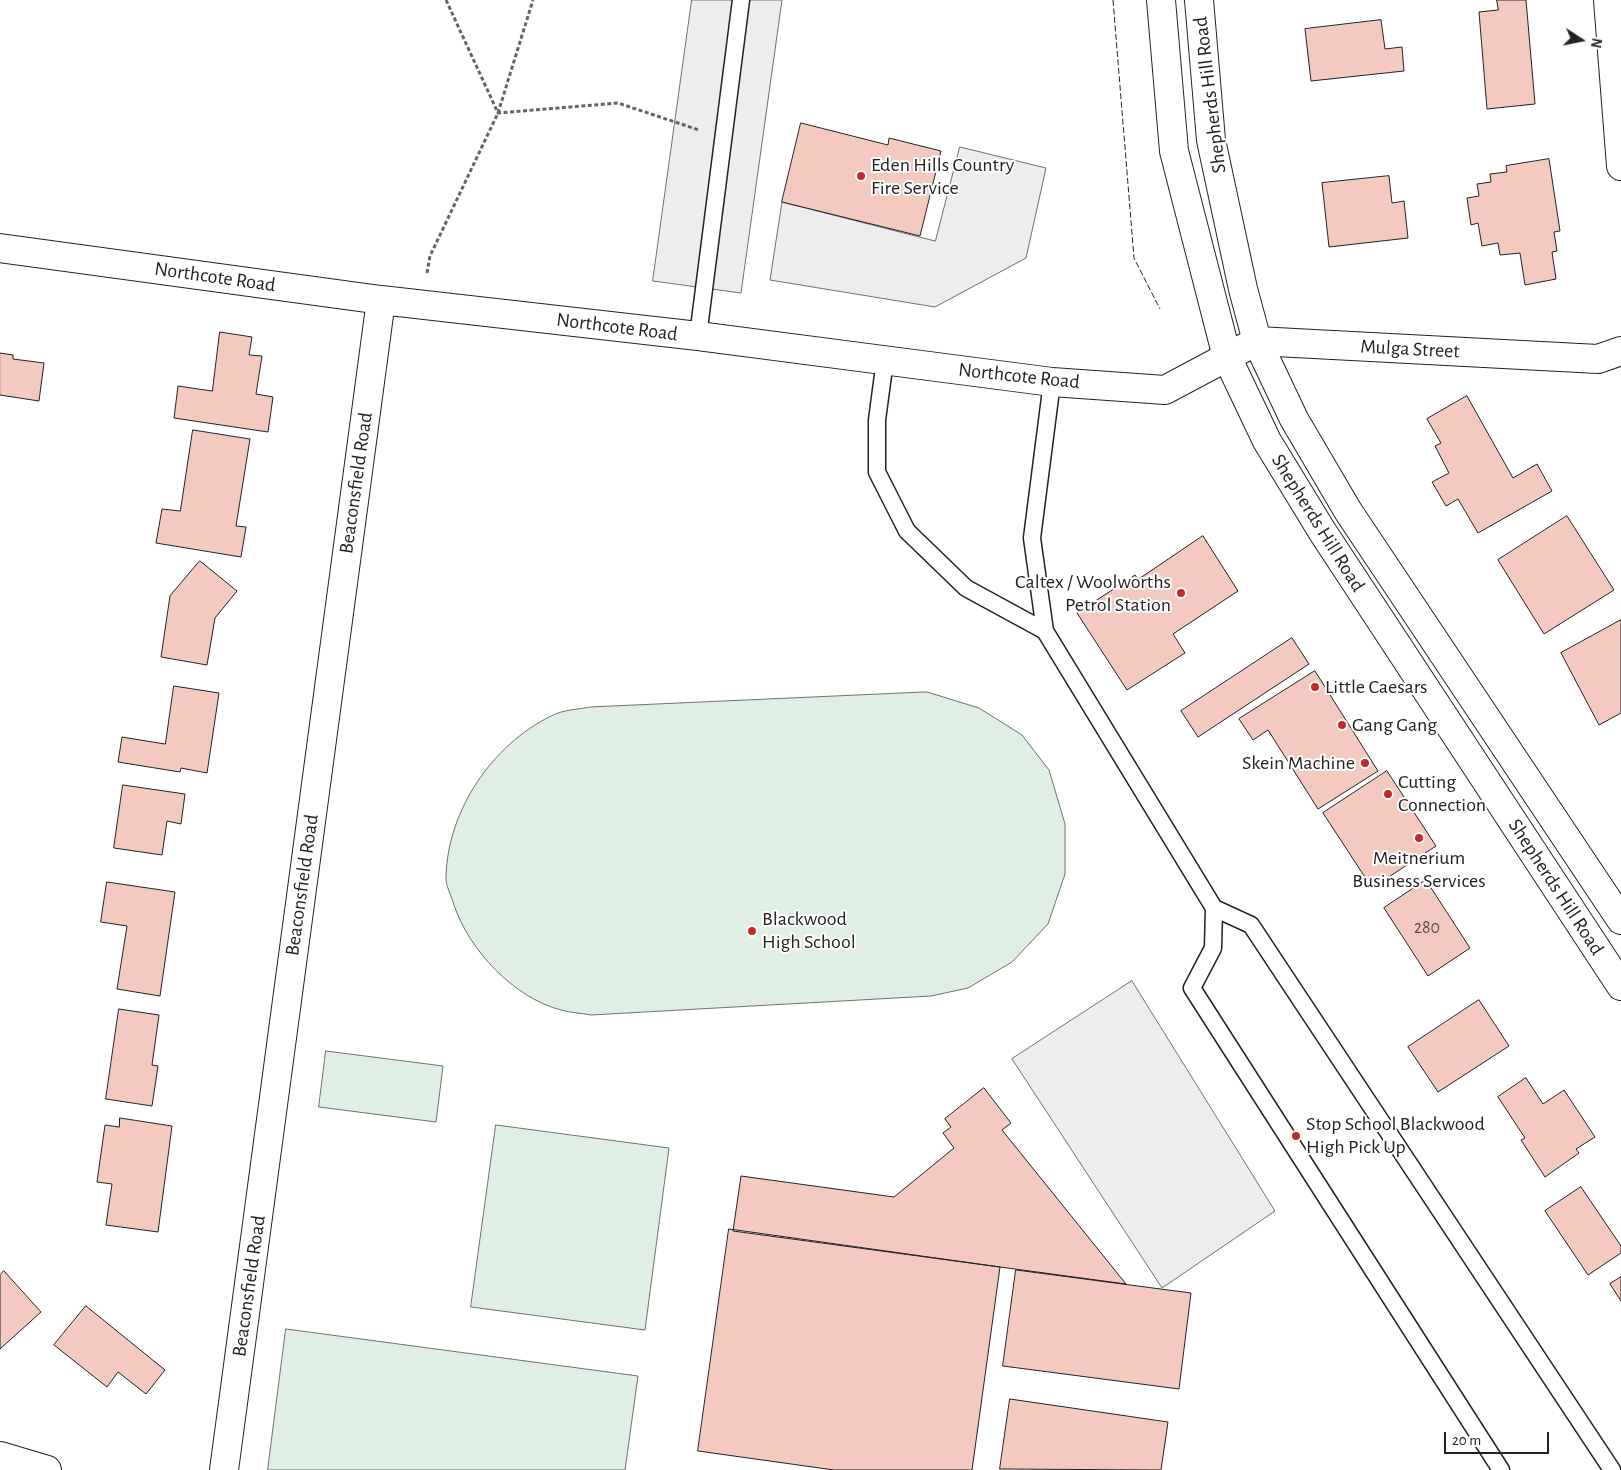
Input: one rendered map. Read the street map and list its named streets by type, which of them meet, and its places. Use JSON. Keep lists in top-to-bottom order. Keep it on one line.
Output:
{"streets":{"street":["Shepherds Hill Road","Northcote Road","Mulga Street","Beaconsfield Road"]},"crossings":[["Shepherds Hill Road","Northcote Road"],["Shepherds Hill Road","Mulga Street"],["Northcote Road","Beaconsfield Road"]],"places":["Eden Hills Country Fire Service","Caltex / Woolworths Petrol Station","Little Caesars","Gang Gang","Skein Machine","Cutting Connection","Meitnerium Business Services","Blackwood High School","Stop School Blackwood High Pick Up"],"house_numbers":["280"],"scale_bar":"20 m","north":"right"}
